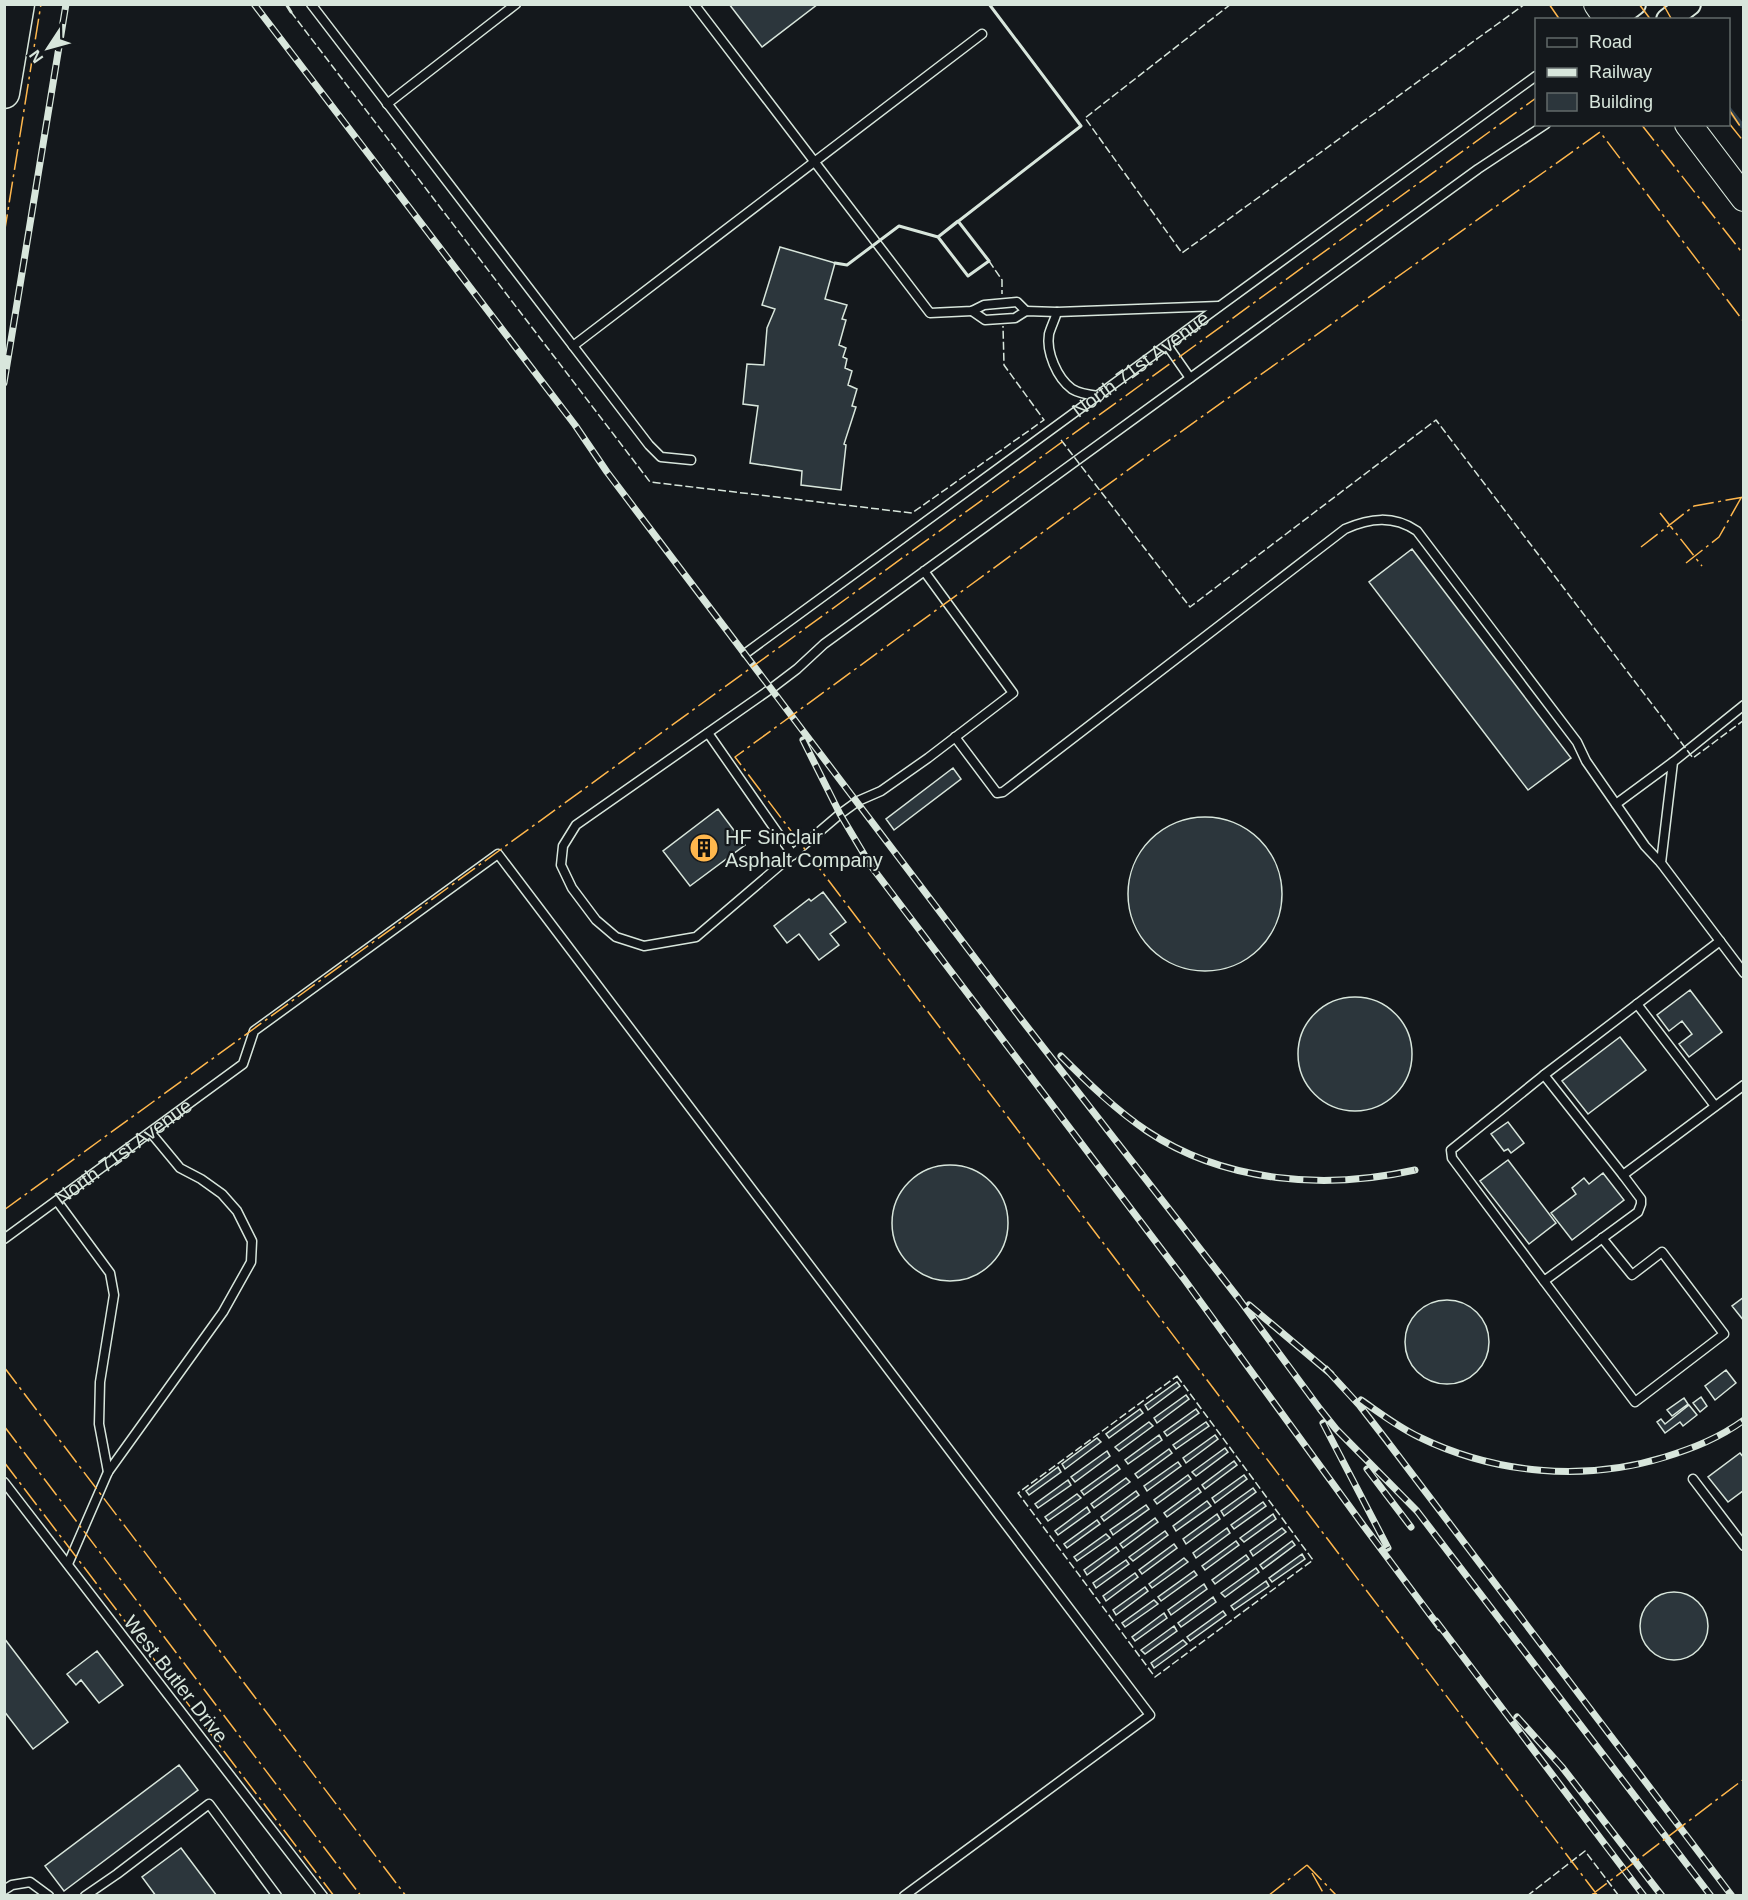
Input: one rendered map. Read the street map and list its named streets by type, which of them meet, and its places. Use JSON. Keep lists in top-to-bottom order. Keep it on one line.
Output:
{"streets":{"lane":["North 71st Avenue","West Butler Drive"]},"places":{"building":["HF Sinclair Asphalt Company"]},"legend":["Road","Railway","Building"],"north":"bottom left"}
